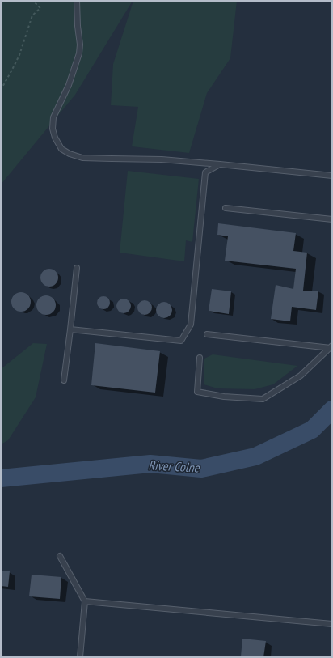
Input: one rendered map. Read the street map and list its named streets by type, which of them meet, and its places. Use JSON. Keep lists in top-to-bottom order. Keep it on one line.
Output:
{"water":["River Colne"]}
